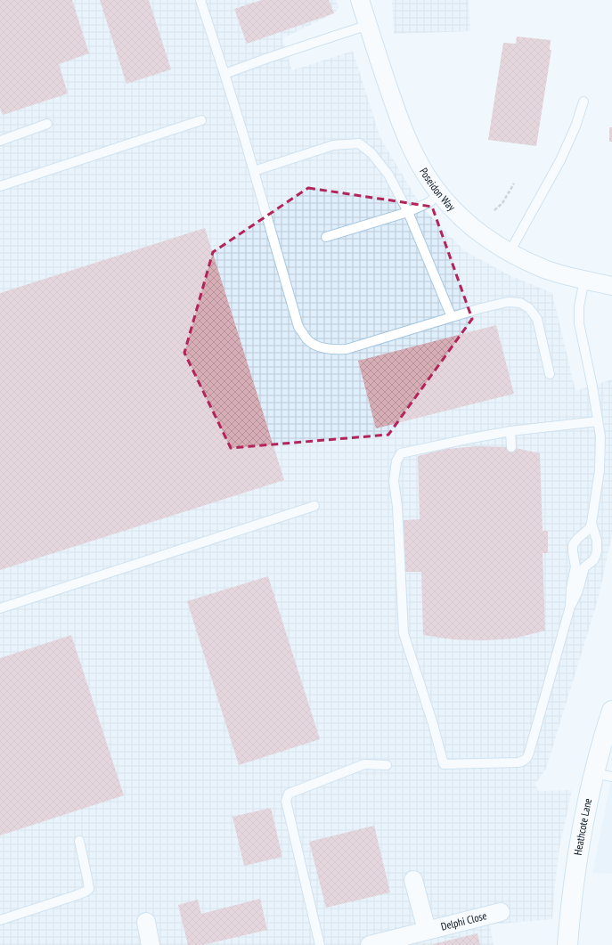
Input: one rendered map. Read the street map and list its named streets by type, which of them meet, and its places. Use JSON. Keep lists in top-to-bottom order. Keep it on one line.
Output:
{"streets":{"street":["Poseidon Way","Heathcote Lane","Delphi Close"]}}
